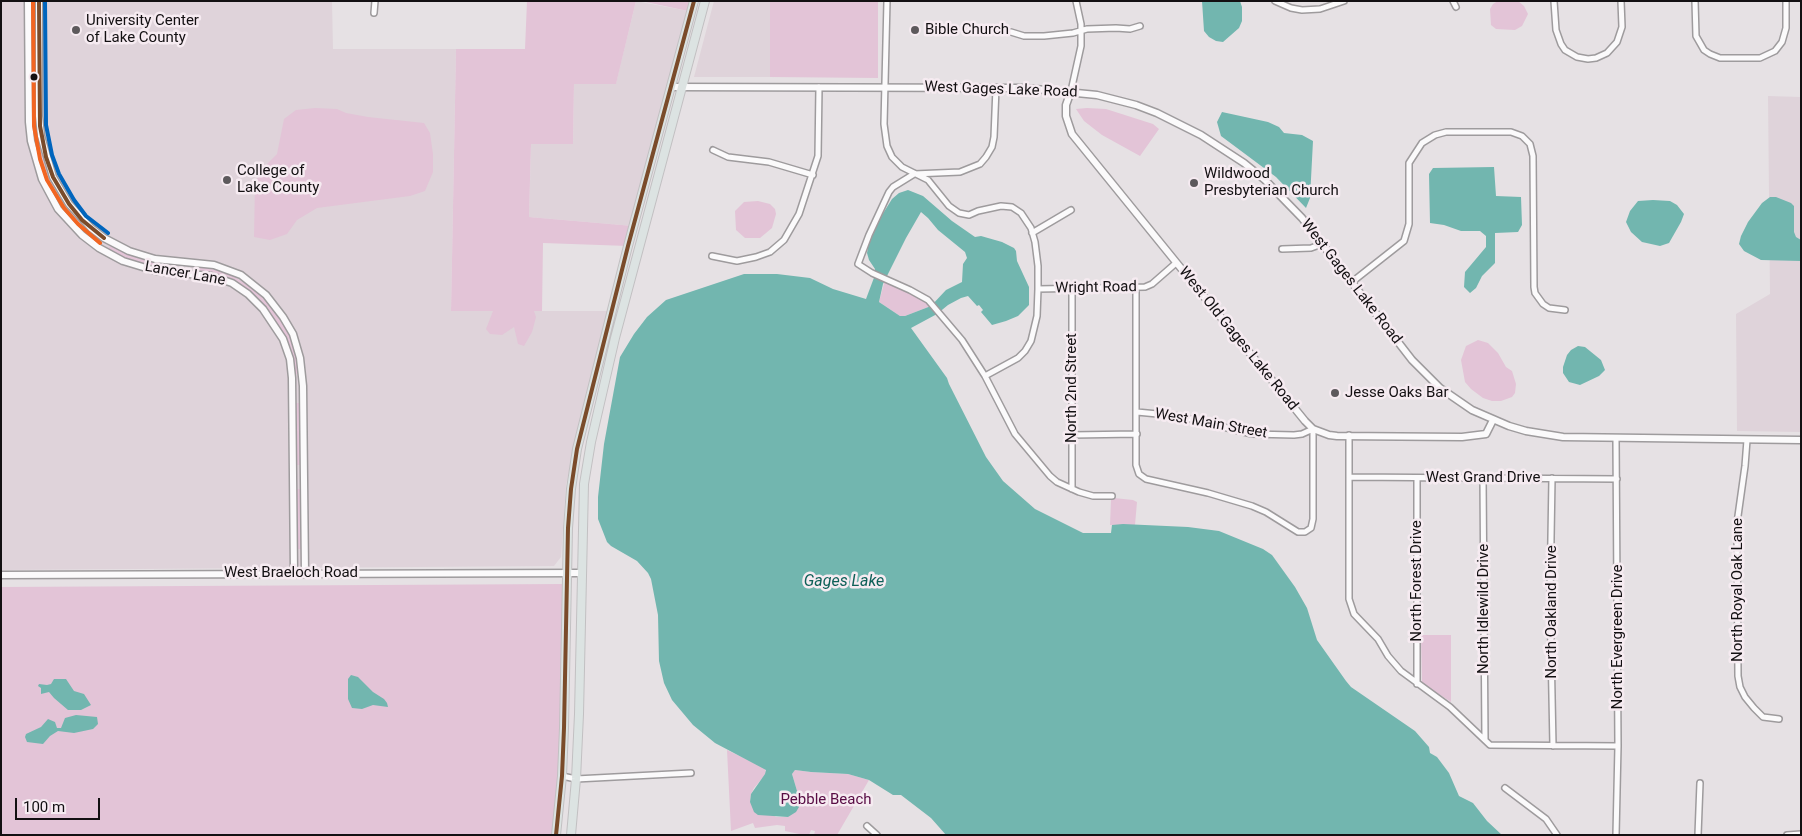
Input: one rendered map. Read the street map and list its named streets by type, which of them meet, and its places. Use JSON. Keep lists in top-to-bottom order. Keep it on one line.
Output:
{"streets":{"street":["West Gages Lake Road","Lancer Lane","Wright Road","West Old Gages Lake Road","North 2nd Street","West Main Street","West Grand Drive","West Braeloch Road","North Forest Drive","North Royal Oak Lane","North Idlewild Drive","North Oakland Drive","North Evergreen Drive"]},"crossings":[["West Gages Lake Road","West Old Gages Lake Road"],["West Gages Lake Road","North Royal Oak Lane"],["West Gages Lake Road","North Evergreen Drive"],["Lancer Lane","West Braeloch Road"],["Wright Road","West Old Gages Lake Road"],["Wright Road","North 2nd Street"],["West Old Gages Lake Road","West Main Street"],["West Grand Drive","North Forest Drive"],["West Grand Drive","North Idlewild Drive"],["West Grand Drive","North Oakland Drive"],["West Grand Drive","North Evergreen Drive"]],"water":["Gages Lake"],"parks":["Pebble Beach"],"places":["University Center of Lake County","Bible Church","College of Lake County","Wildwood Presbyterian Church","Jesse Oaks Bar"],"scale_bar":"100 m"}
